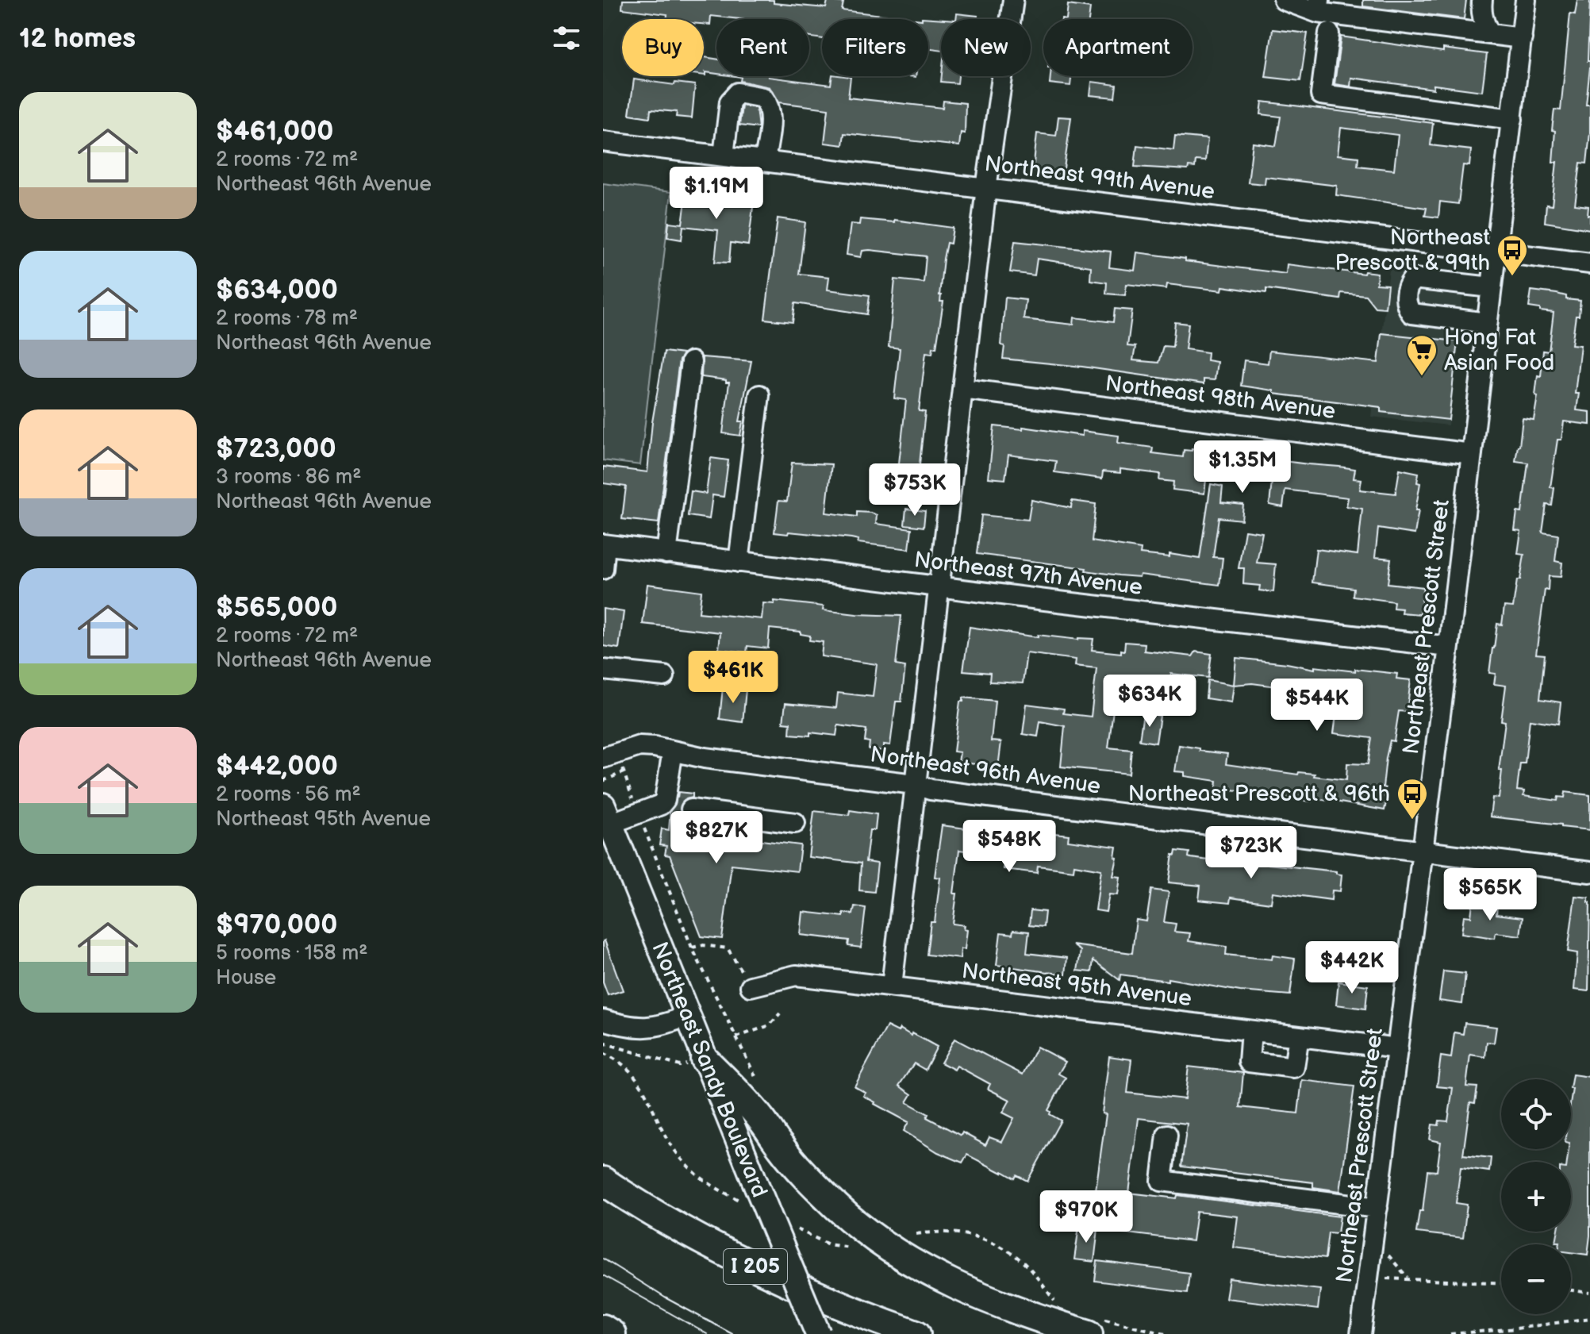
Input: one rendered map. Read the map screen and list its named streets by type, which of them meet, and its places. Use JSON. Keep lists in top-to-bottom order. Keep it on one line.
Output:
{"streets":{"highway":["I 205"],"main road":["Northeast Sandy Boulevard"],"street":["Northeast 99th Avenue","Northeast 98th Avenue","Northeast 97th Avenue","Northeast Prescott Street","Northeast 96th Avenue","Northeast 95th Avenue"]},"crossings":[["Northeast 99th Avenue","Northeast Prescott Street"],["Northeast 98th Avenue","Northeast Prescott Street"],["Northeast 97th Avenue","Northeast Prescott Street"],["Northeast Prescott Street","Northeast 96th Avenue"],["Northeast Prescott Street","Northeast 95th Avenue"]],"places":{"bus stop":["Northeast Prescott & 99th","Northeast Prescott & 96th"],"supermarket":["Hong Fat Asian Food"]},"page":{"heading":"12 homes","chip":["Buy","Rent","Filters","New","Apartment"],"list":[{"name":"$461,000","note":"2 rooms · 72 m² · Northeast 96th Avenue"},{"name":"$634,000","note":"2 rooms · 78 m² · Northeast 96th Avenue"},{"name":"$723,000","note":"3 rooms · 86 m² · Northeast 96th Avenue"},{"name":"$565,000","note":"2 rooms · 72 m² · Northeast 96th Avenue"},{"name":"$442,000","note":"2 rooms · 56 m² · Northeast 95th Avenue"},{"name":"$970,000","note":"5 rooms · 158 m² · House"}],"price":["$1.19M","$1.35M","$753K","$461K","$634K","$544K","$827K","$548K","$723K","$565K","$442K","$970K"],"map_buttons":["+","−"]}}
